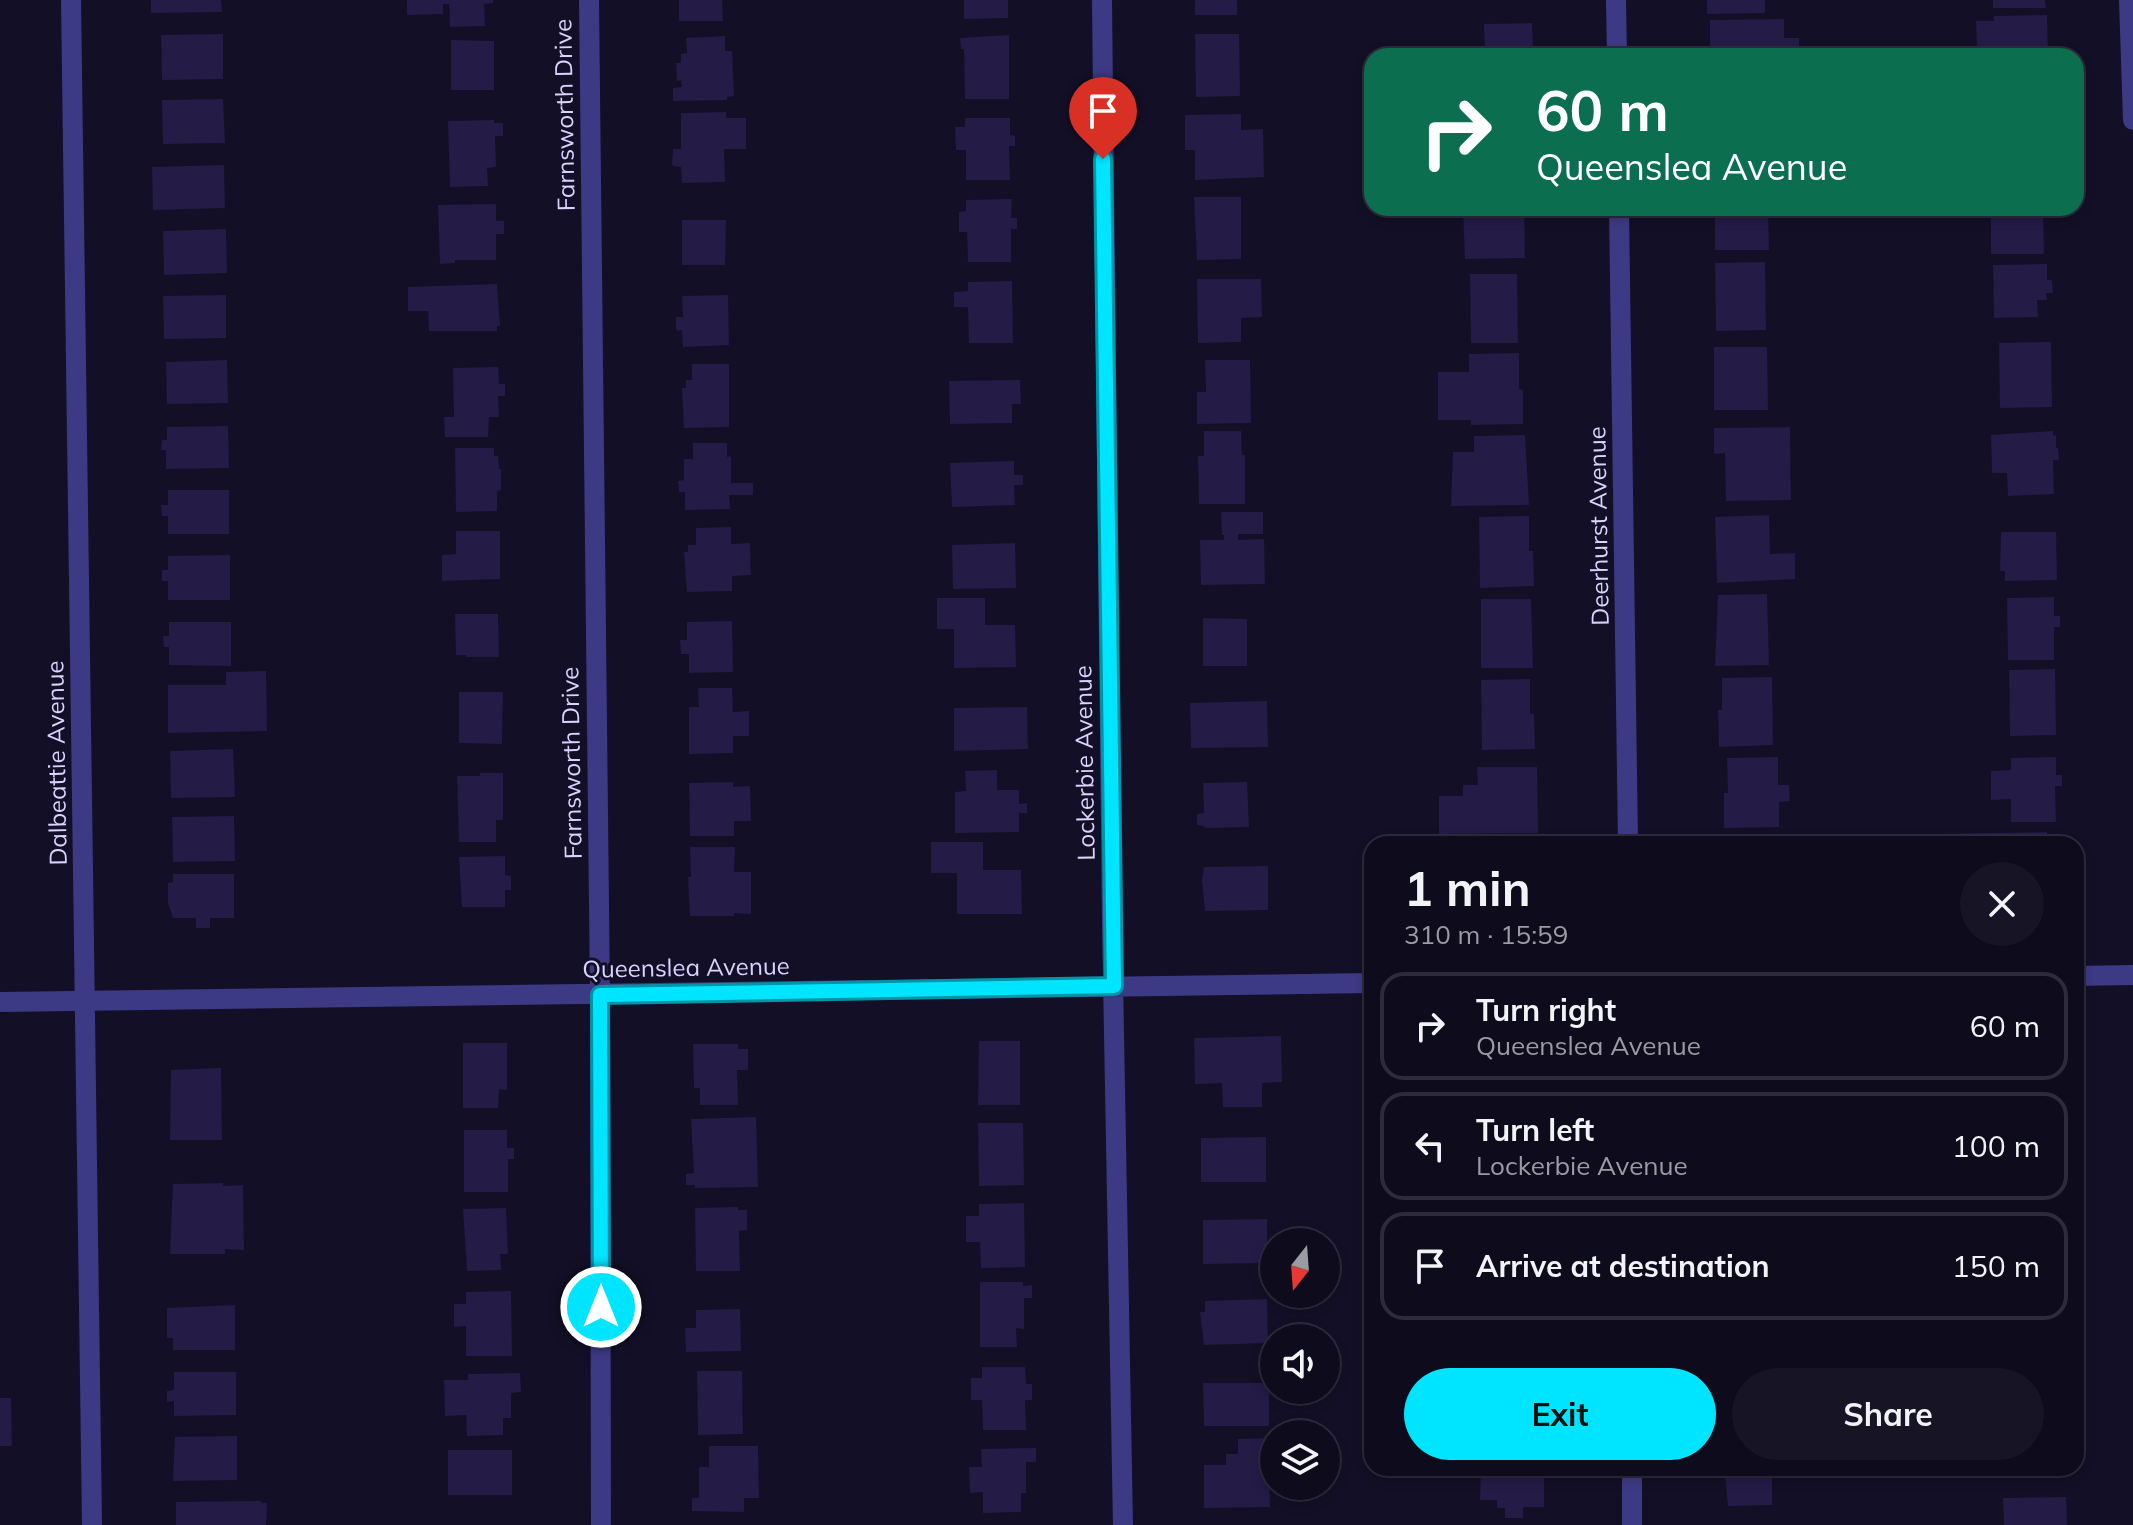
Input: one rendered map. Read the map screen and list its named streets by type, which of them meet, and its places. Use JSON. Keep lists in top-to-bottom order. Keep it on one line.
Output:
{"streets":{"street":["Farnsworth Drive","Deerhurst Avenue","Dalbeattie Avenue","Lockerbie Avenue","Queenslea Avenue"]},"crossings":[["Farnsworth Drive","Queenslea Avenue"],["Dalbeattie Avenue","Queenslea Avenue"],["Lockerbie Avenue","Queenslea Avenue"]],"north":"bottom","page":{"turn":["60 m","Queenslea Avenue"],"heading":["1 min","310 m · 15:59"],"list":[{"name":"Turn right","note":"Queenslea Avenue","value":"60 m"},{"name":"Turn left","note":"Lockerbie Avenue","value":"100 m"},{"name":"Arrive at destination","value":"150 m"}],"buttons":["Exit","Share"]}}
